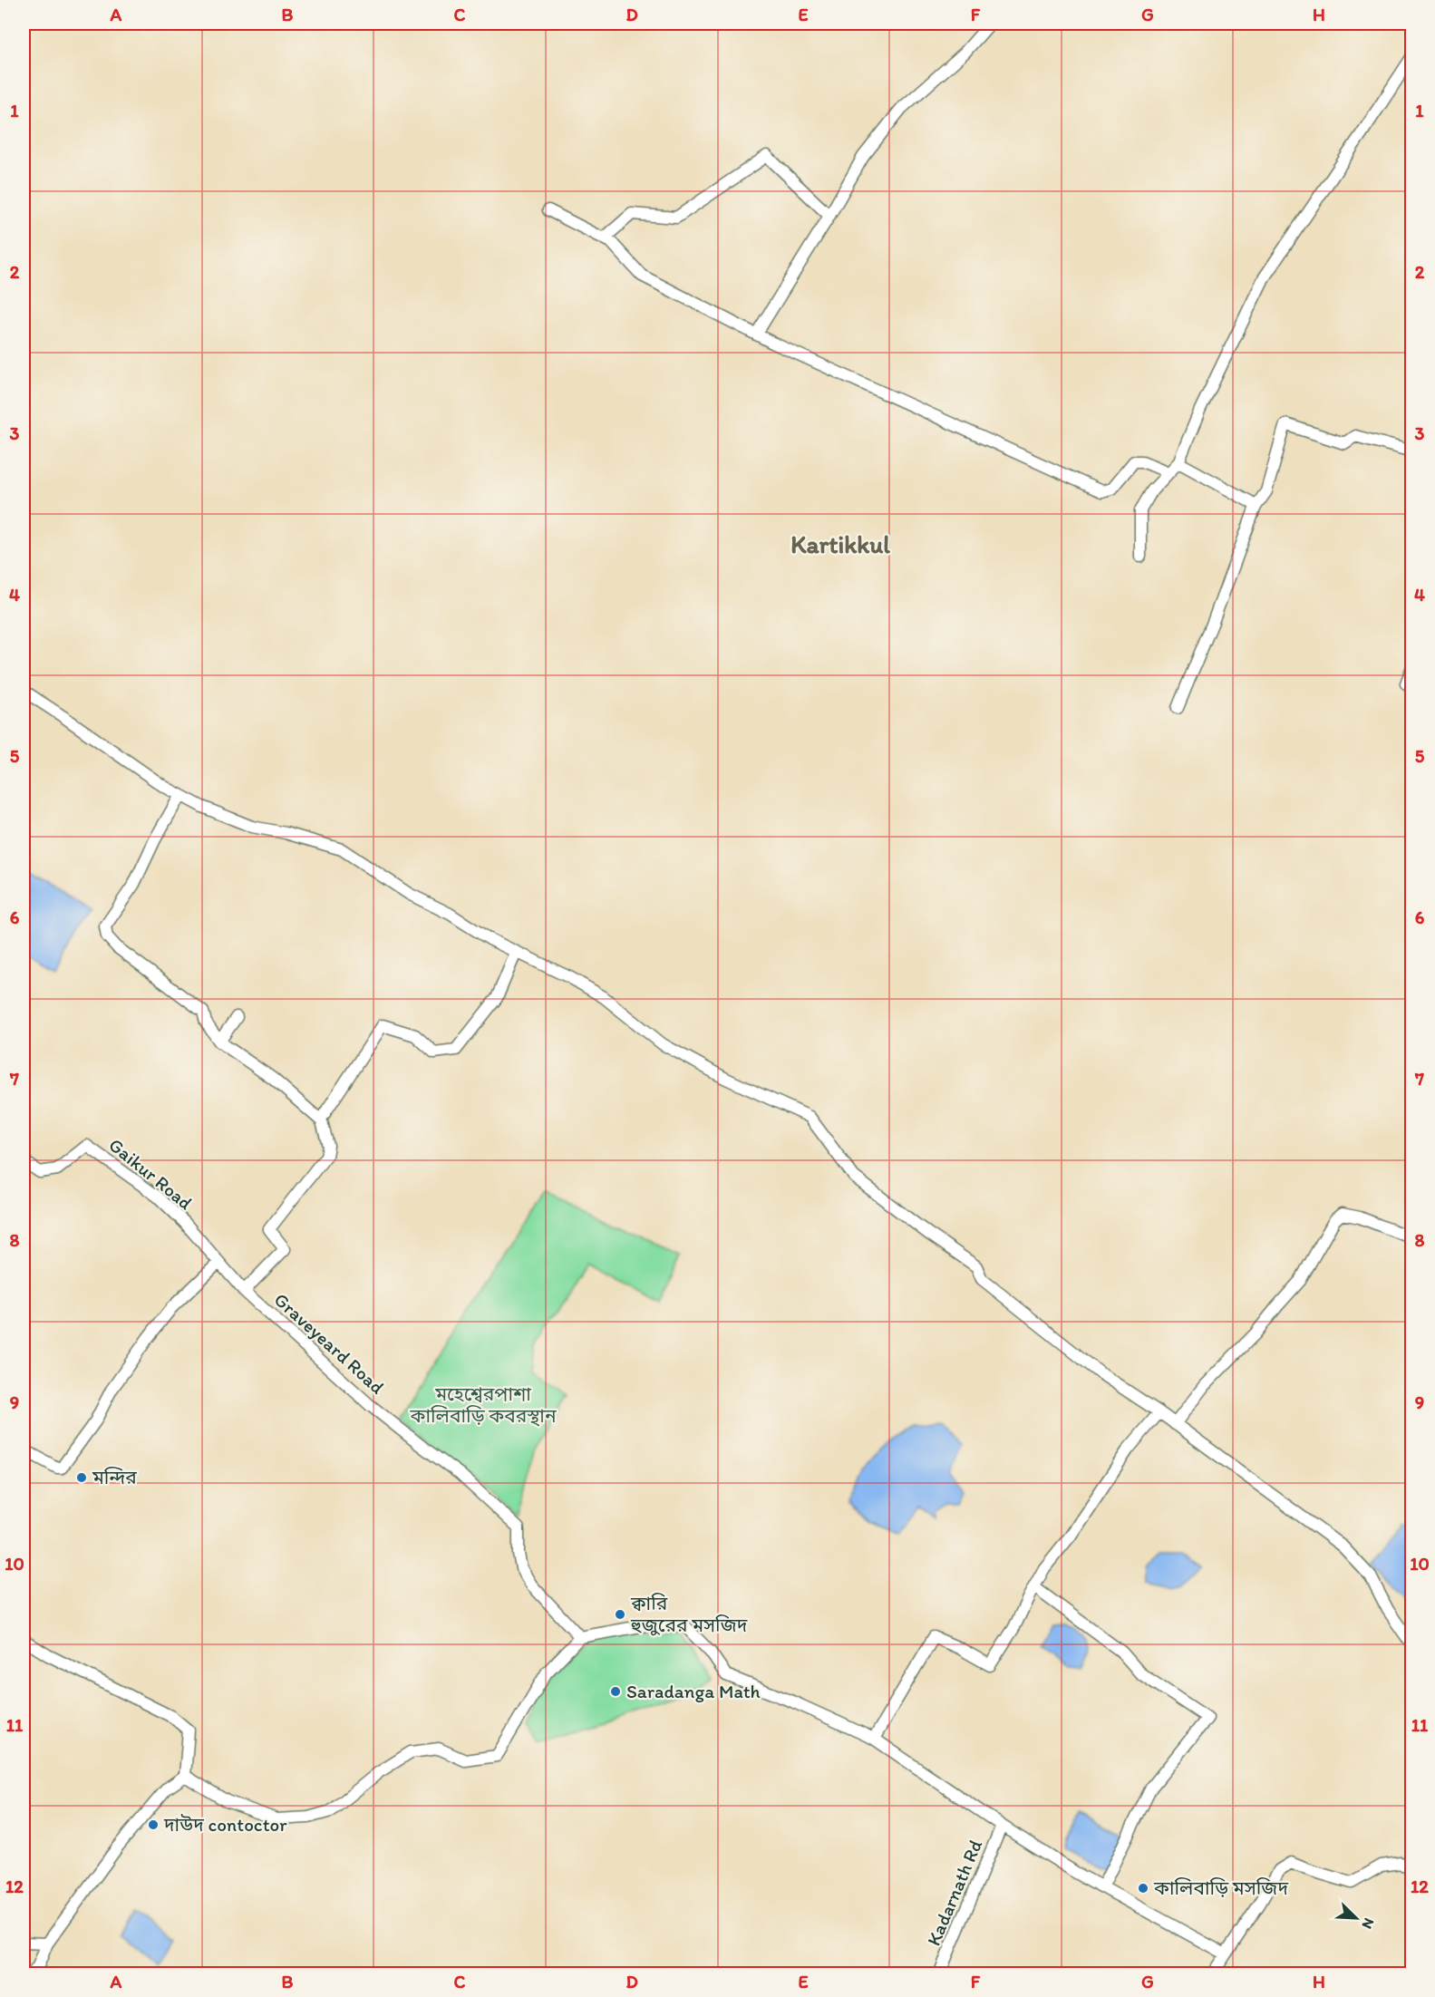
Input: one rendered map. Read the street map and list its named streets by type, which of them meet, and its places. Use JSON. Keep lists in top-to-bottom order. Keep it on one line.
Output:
{"streets":{"street":["Gaikur Road","Graveyeard Road","Kadarnath Rd"]},"crossings":[["Gaikur Road","Graveyeard Road"]],"districts":["Kartikkul"],"parks":["মহেশ্বেরপাশা কালিবাড়ি কবরস্থান"],"places":["মন্দির","ক্বারি হুজুরের মসজিদ","Saradanga Math","দাউদ contoctor","কালিবাড়ি মসজিদ"],"north":"bottom right","grid":{"columns":["A","B","C","D","E","F","G","H"],"rows":["1","2","3","4","5","6","7","8","9","10","11","12"]}}
